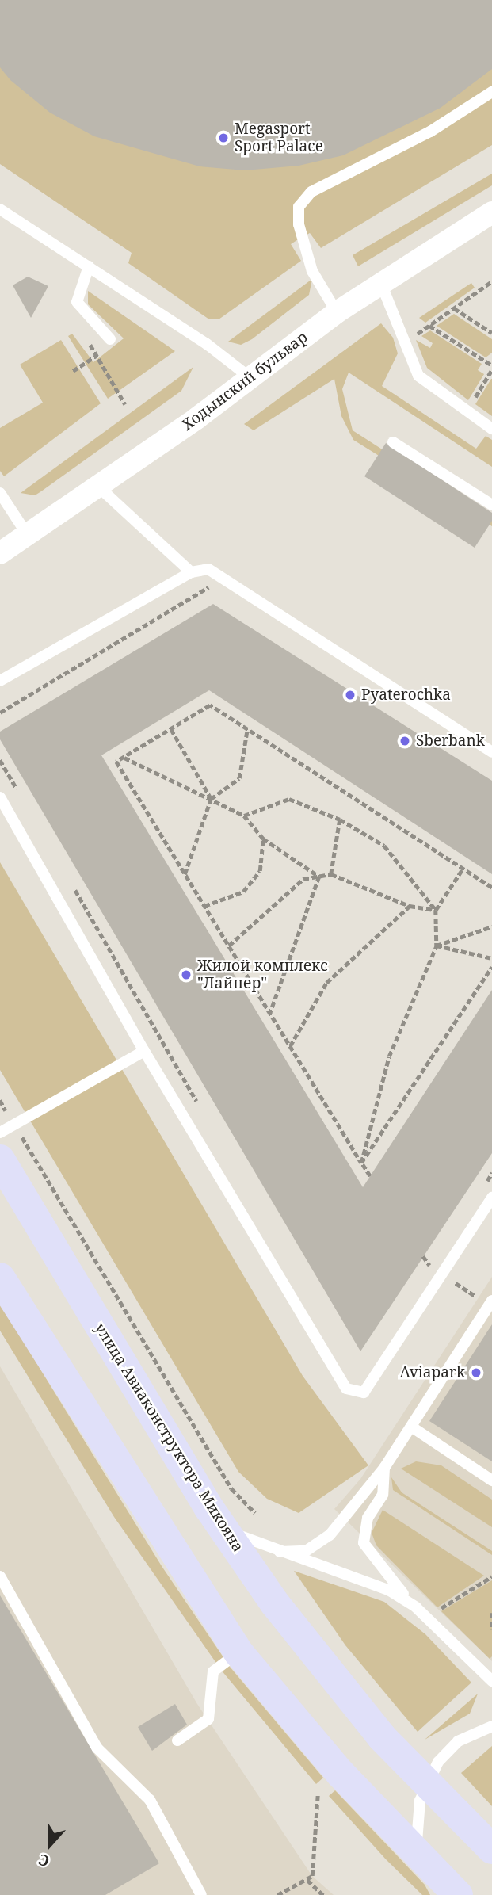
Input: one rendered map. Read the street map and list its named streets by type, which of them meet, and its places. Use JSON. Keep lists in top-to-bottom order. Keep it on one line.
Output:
{"streets":{"street":["Ходынский бульвар","улица Авиаконструктора Микояна"]},"places":["Megasport Sport Palace","Pyaterochka","Sberbank","Жилой комплекс \"Лайнер\"","Aviapark"],"north":"bottom"}
